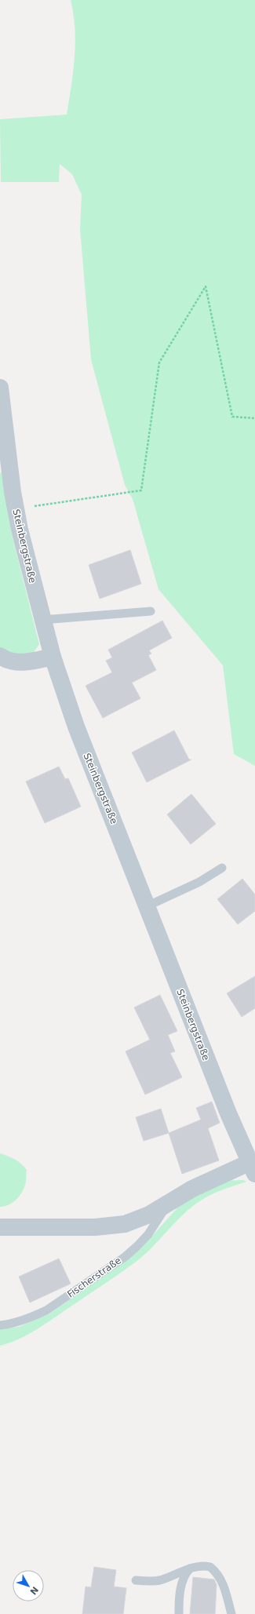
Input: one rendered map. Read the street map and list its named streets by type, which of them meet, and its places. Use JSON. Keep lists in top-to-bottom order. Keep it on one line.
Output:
{"streets":{"street":["Steinbergstraße","Fischerstraße"]},"crossings":[["Steinbergstraße","Fischerstraße"]],"north":"bottom right"}
